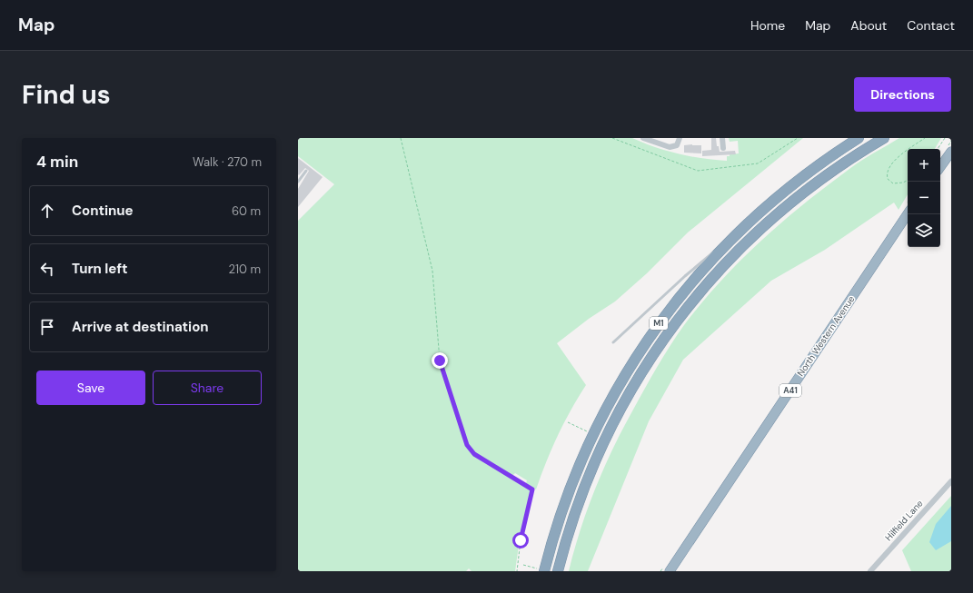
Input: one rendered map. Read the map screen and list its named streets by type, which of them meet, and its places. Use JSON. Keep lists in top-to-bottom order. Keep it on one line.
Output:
{"streets":{"highway":["M1","North Western Avenue","A41"],"street":["Hilfield Lane"]},"page":{"header":"Map","nav":["Home","Map","About","Contact"],"buttons":["Directions",["Save","Share"]],"title":"Find us","heading":["4 min","Walk · 270 m"],"map_buttons":["+","−"],"list":[["Continue","60 m"],["Turn left","210 m"],"Arrive at destination"]}}
